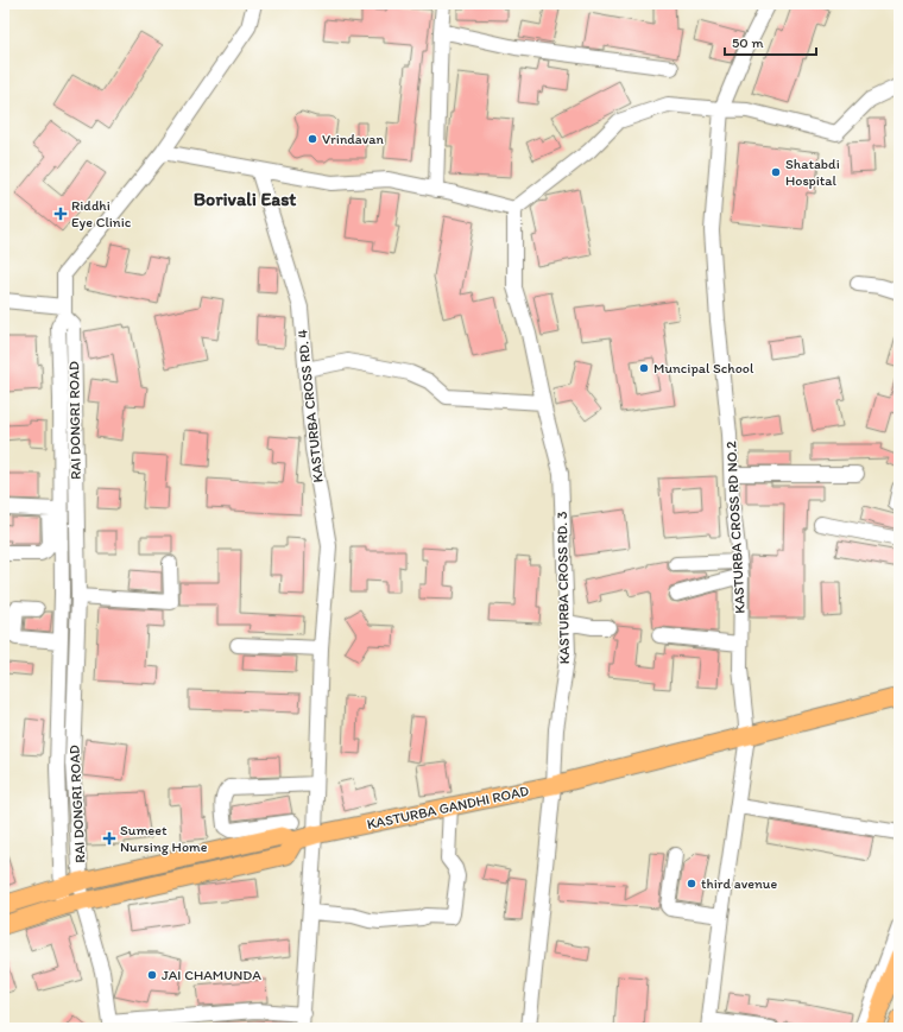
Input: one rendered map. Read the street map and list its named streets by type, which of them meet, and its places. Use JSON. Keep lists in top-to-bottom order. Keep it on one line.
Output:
{"streets":{"main road":["KASTURBA GANDHI ROAD"],"street":["KASTURBA CROSS RD. 4","RAI DONGRI ROAD","KASTURBA CROSS RD NO.2","KASTURBA CROSS RD. 3"]},"crossings":[["KASTURBA CROSS RD. 4","RAI DONGRI ROAD"],["KASTURBA CROSS RD. 4","KASTURBA GANDHI ROAD"],["RAI DONGRI ROAD","KASTURBA GANDHI ROAD"],["KASTURBA CROSS RD NO.2","KASTURBA GANDHI ROAD"],["KASTURBA CROSS RD. 3","KASTURBA GANDHI ROAD"]],"districts":["Borivali East"],"places":{"other":["Vrindavan","Shatabdi Hospital","Muncipal School","third avenue","JAI CHAMUNDA"],"health":["Riddhi Eye Clinic","Sumeet Nursing Home"]},"scale_bar":"50 m"}
